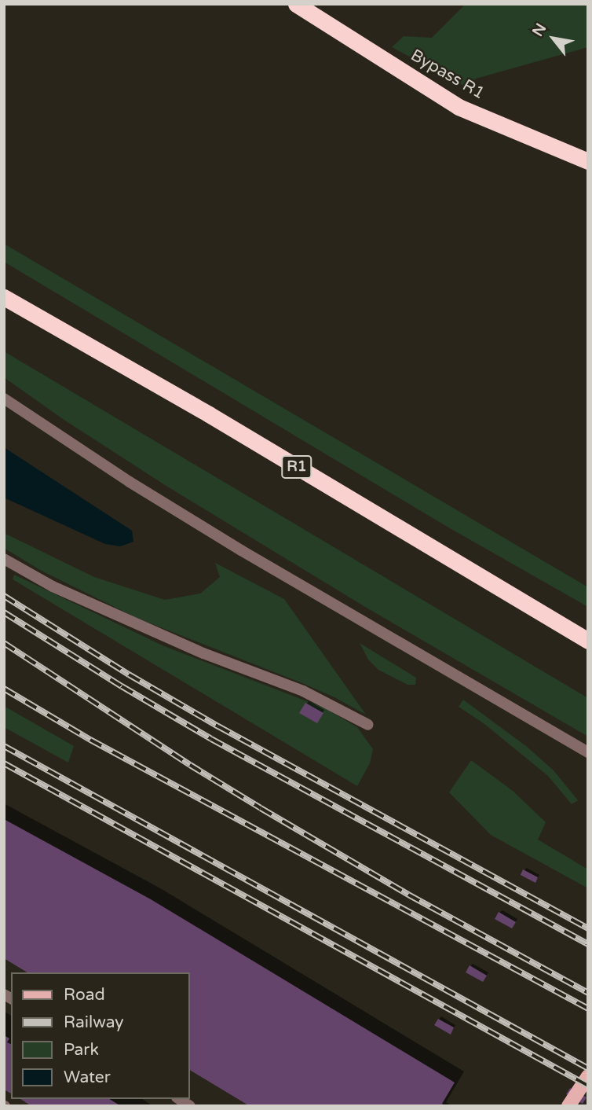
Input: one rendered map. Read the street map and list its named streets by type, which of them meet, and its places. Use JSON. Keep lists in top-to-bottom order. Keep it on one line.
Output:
{"streets":{"highway":["Bypass R1","R1"]},"legend":["Road","Railway","Park","Water"],"north":"top left"}
